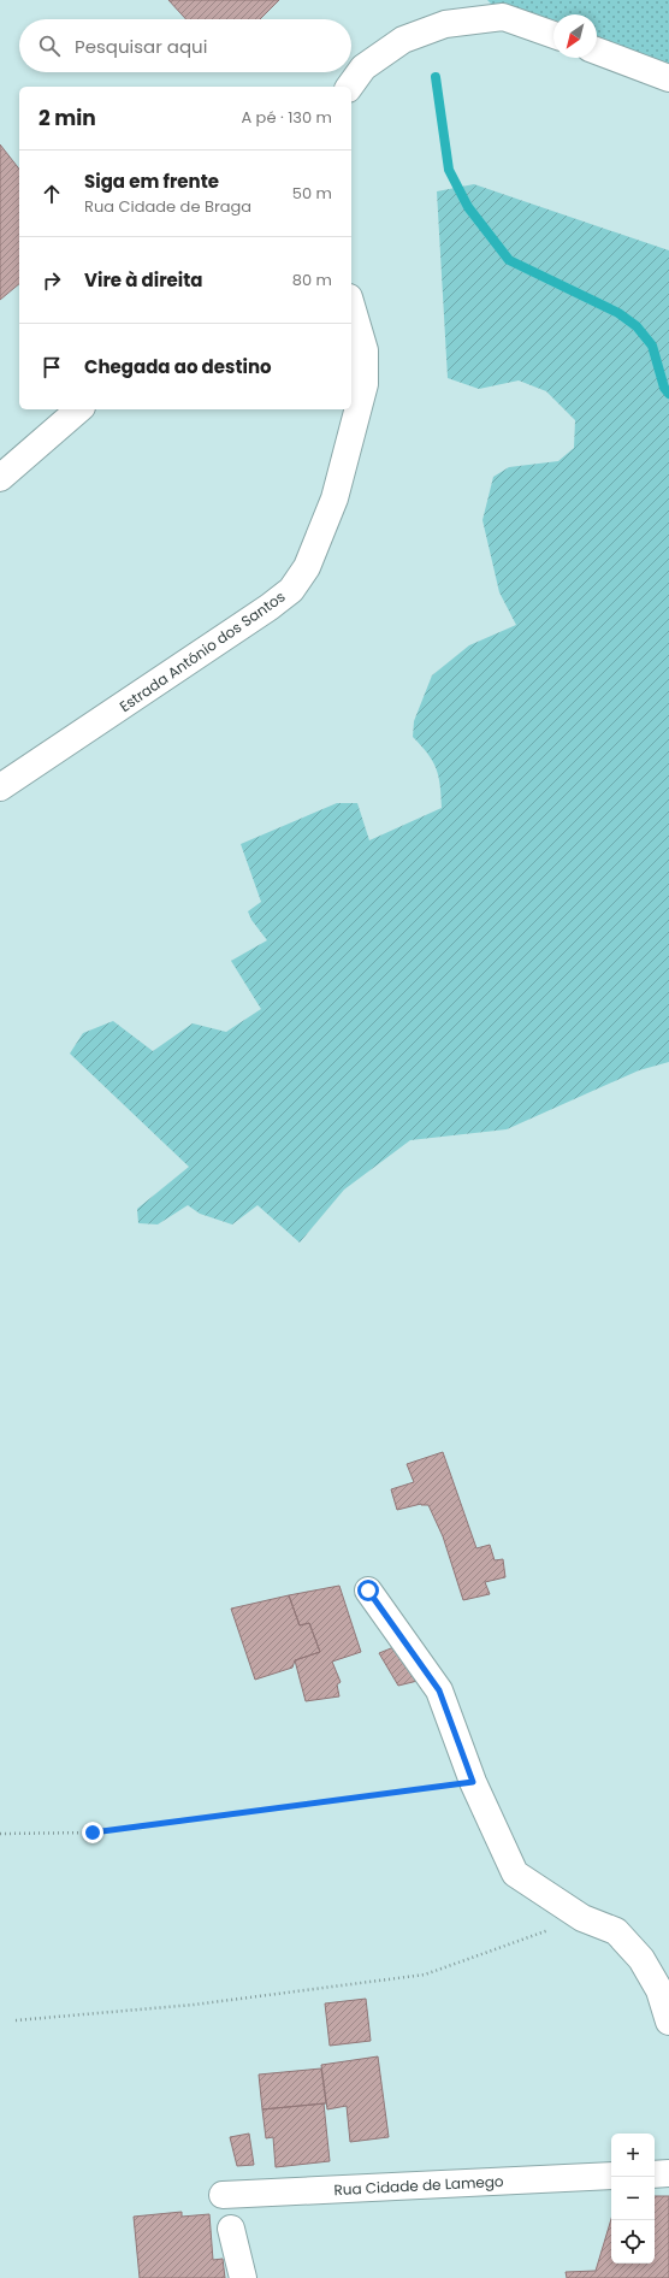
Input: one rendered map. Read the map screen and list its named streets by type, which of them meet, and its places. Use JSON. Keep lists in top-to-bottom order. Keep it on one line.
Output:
{"streets":{"street":["Estrada António dos Santos","Rua Cidade de Lamego"]},"north":"bottom left","page":{"search":"Pesquisar aqui","heading":["2 min","A pé · 130 m"],"list":[["Siga em frente","Rua Cidade de Braga","50 m"],["Vire à direita","80 m"],"Chegada ao destino"],"map_buttons":["+","−"]}}
